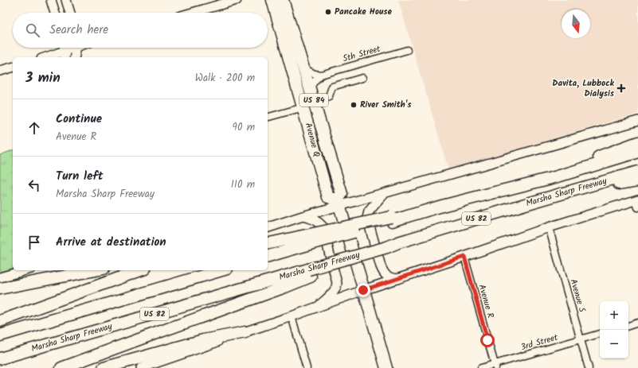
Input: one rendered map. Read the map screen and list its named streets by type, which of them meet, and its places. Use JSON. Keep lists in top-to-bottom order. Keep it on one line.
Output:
{"streets":{"highway":["US 84","Avenue Q","Marsha Sharp Freeway","US 82"],"street":["5th Street","Avenue S","Avenue R","3rd Street"]},"crossings":[["Avenue S","3rd Street"],["Avenue R","3rd Street"]],"places":{"other":["Pancake House","River Smith's"],"health":["Davita, Lubbock Dialysis"]},"north":"bottom","page":{"search":"Search here","heading":["3 min","Walk · 200 m"],"list":[["Continue","Avenue R","90 m"],["Turn left","Marsha Sharp Freeway","110 m"],"Arrive at destination"],"map_buttons":["+","−"]}}
